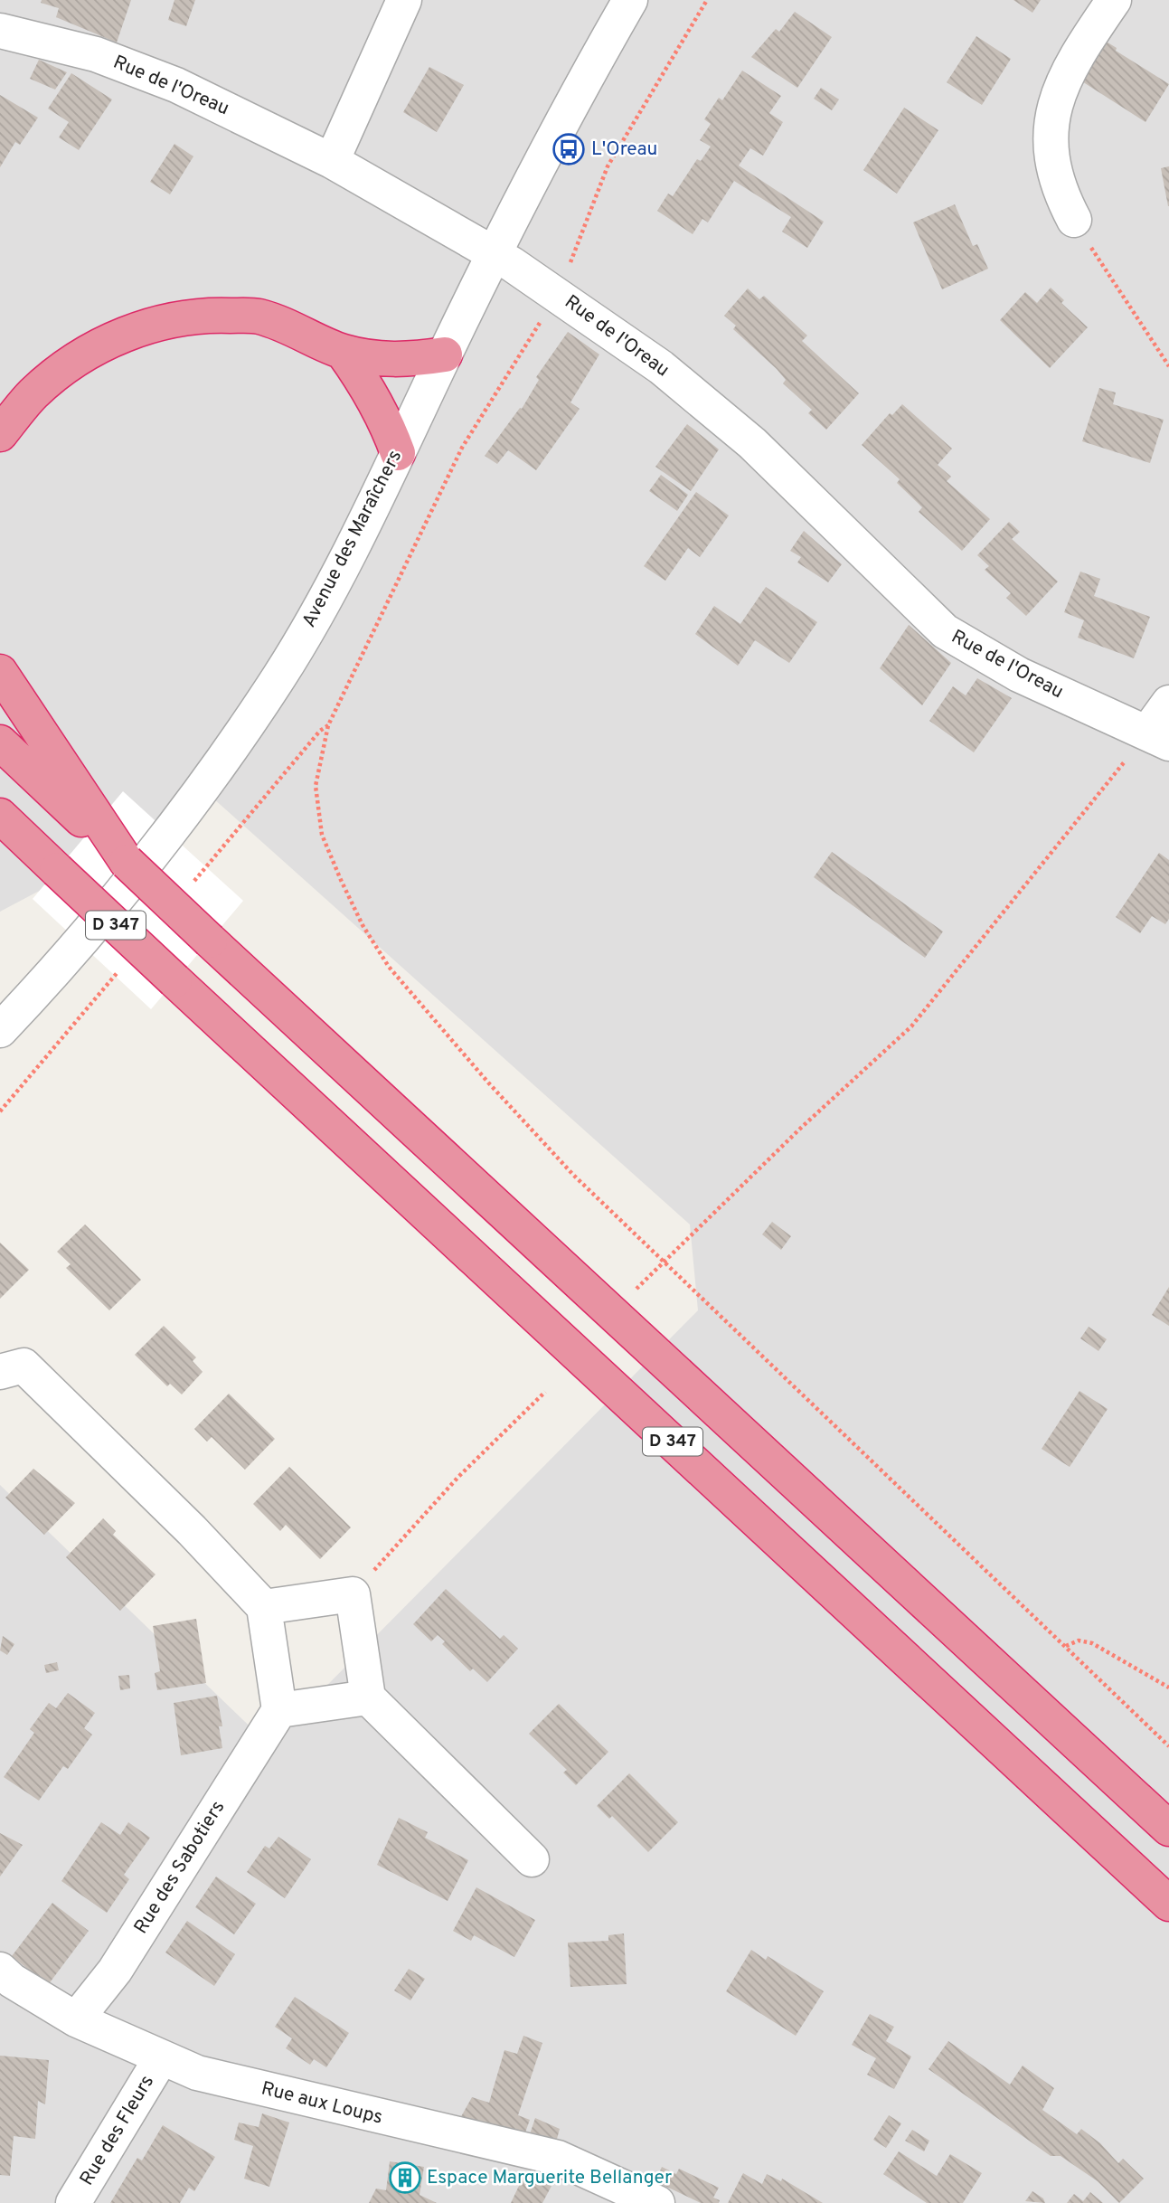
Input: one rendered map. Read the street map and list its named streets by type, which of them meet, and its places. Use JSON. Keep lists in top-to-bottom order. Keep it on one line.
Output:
{"streets":{"highway":["D 347"],"street":["Rue de l'Oreau","Avenue des Maraîchers","Rue des Sabotiers","Rue aux Loups","Rue des Fleurs"]},"crossings":[["Rue de l'Oreau","Avenue des Maraîchers"],["Rue des Sabotiers","Rue aux Loups"],["Rue aux Loups","Rue des Fleurs"]],"places":{"bus stop":["L'Oreau"],"building":["Espace Marguerite Bellanger"]}}
